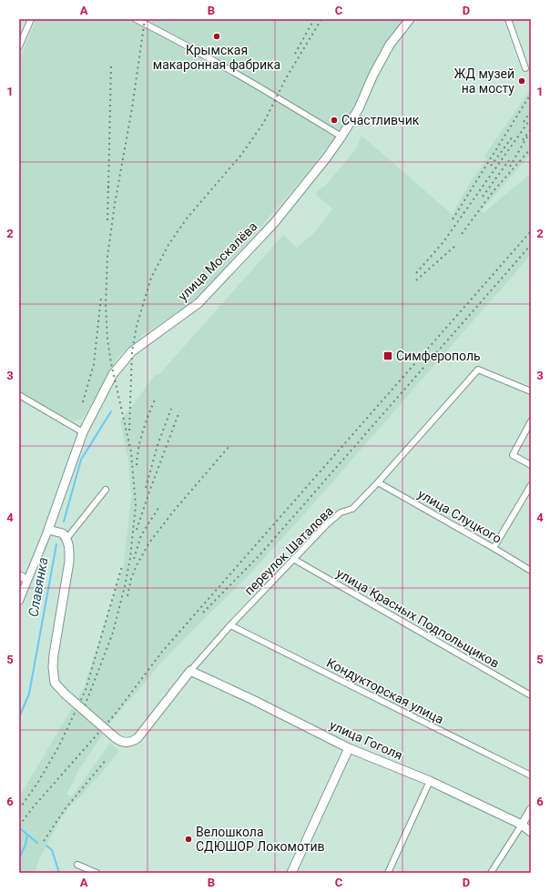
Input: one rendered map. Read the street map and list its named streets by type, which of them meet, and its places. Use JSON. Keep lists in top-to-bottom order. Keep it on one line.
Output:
{"streets":{"main road":["улица Москалёва","улица Гоголя"],"street":["улица Слуцкого","переулок Шаталова","улица Красных Подпольщиков","Кондукторская улица"]},"crossings":[["улица Слуцкого","переулок Шаталова"],["переулок Шаталова","улица Красных Подпольщиков"],["переулок Шаталова","Кондукторская улица"],["переулок Шаталова","улица Гоголя"]],"water":["Славянка"],"places":{"other":["Крымская макаронная фабрика","ЖД музей на мосту","Счастливчик","Велошкола СДЮШОР Локомотив"],"transit":["Симферополь"]},"grid":{"columns":["A","B","C","D"],"rows":["1","2","3","4","5","6"]}}
